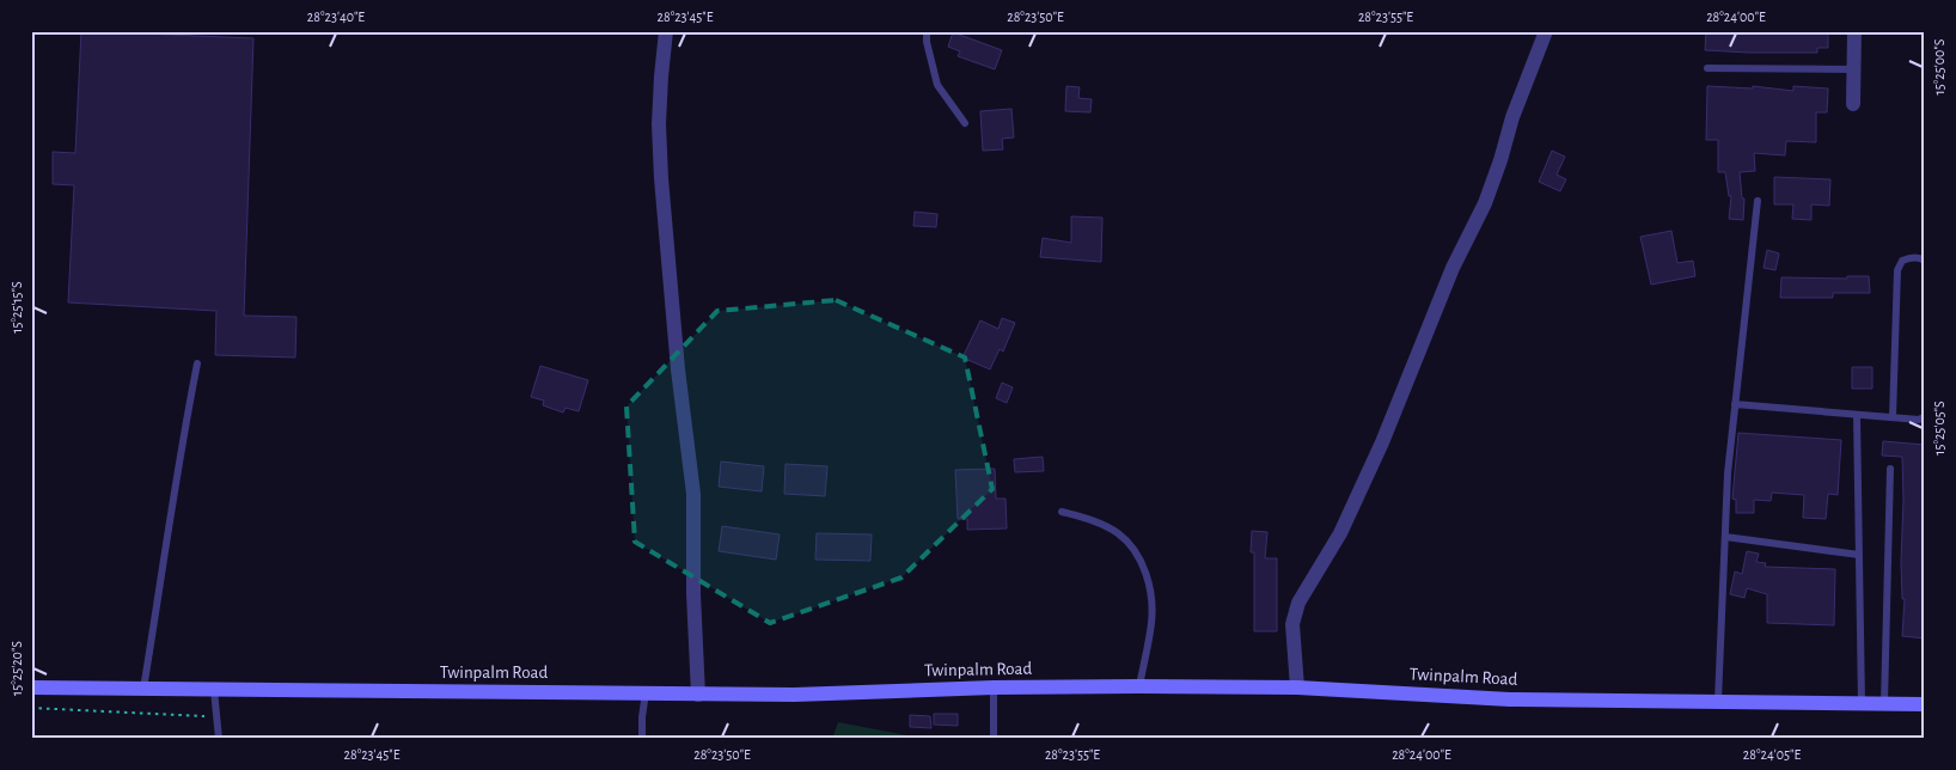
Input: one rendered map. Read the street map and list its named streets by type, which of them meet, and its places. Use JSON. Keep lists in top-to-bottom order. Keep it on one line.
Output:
{"streets":{"main road":["Twinpalm Road"]},"coordinates":["28°23'40\"E","28°23'45\"E","28°23'50\"E","28°23'55\"E","28°24'00\"E","15°25'00\"S","15°25'15\"S","15°25'05\"S","15°25'20\"S","28°24'05\"E"]}
